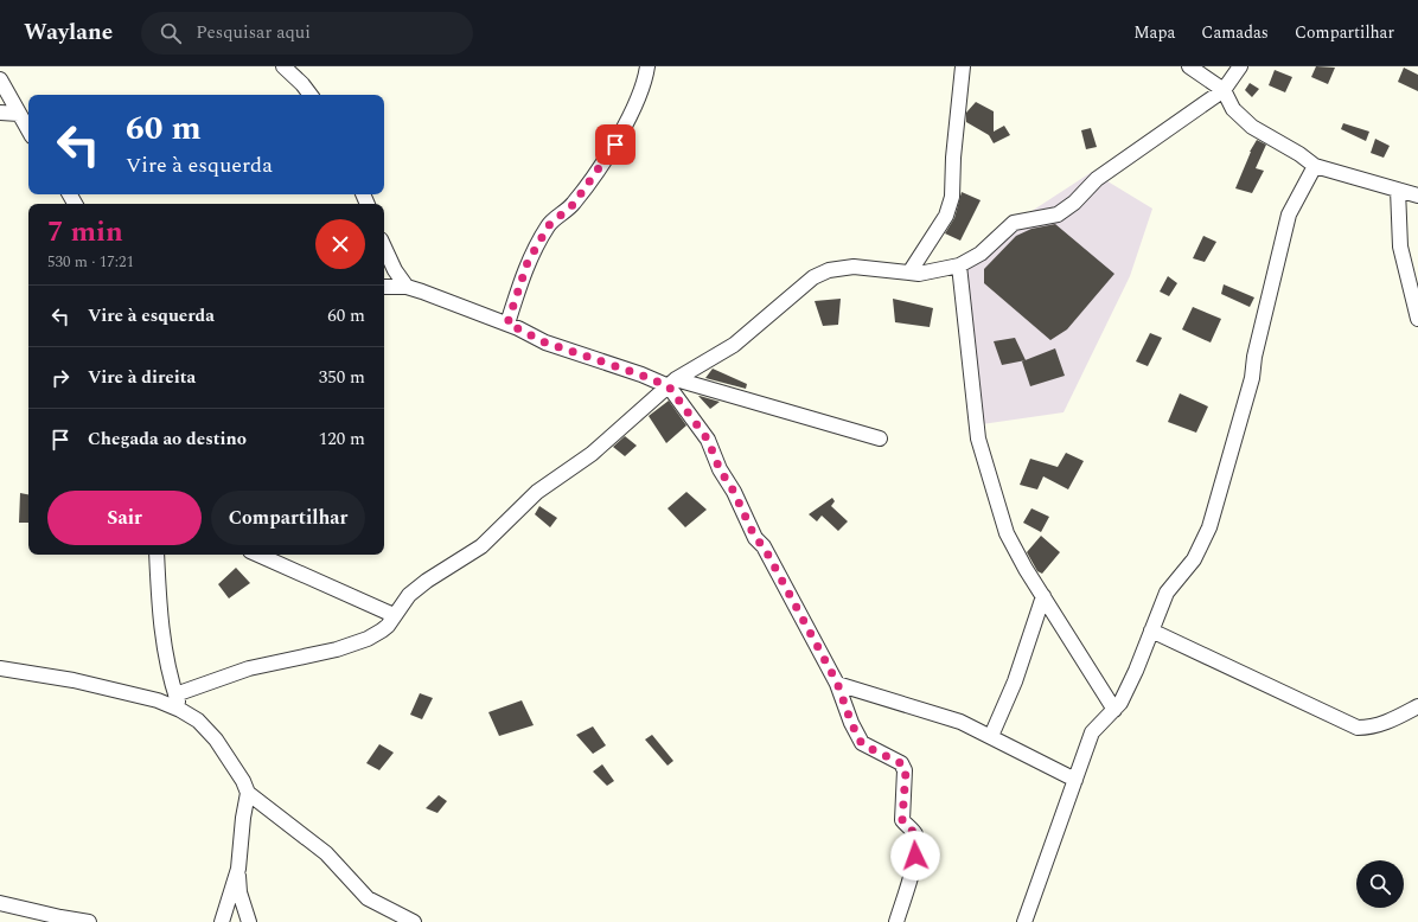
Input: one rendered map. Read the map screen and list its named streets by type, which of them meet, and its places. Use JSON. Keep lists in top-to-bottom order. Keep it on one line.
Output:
{"page":{"header":"Waylane","search":"Pesquisar aqui","nav":["Mapa","Camadas","Compartilhar"],"turn":["60 m","Vire à esquerda"],"heading":["7 min","530 m · 17:21"],"list":[{"name":"Vire à esquerda","value":"60 m"},{"name":"Vire à direita","value":"350 m"},{"name":"Chegada ao destino","value":"120 m"}],"buttons":["Sair","Compartilhar"]}}
